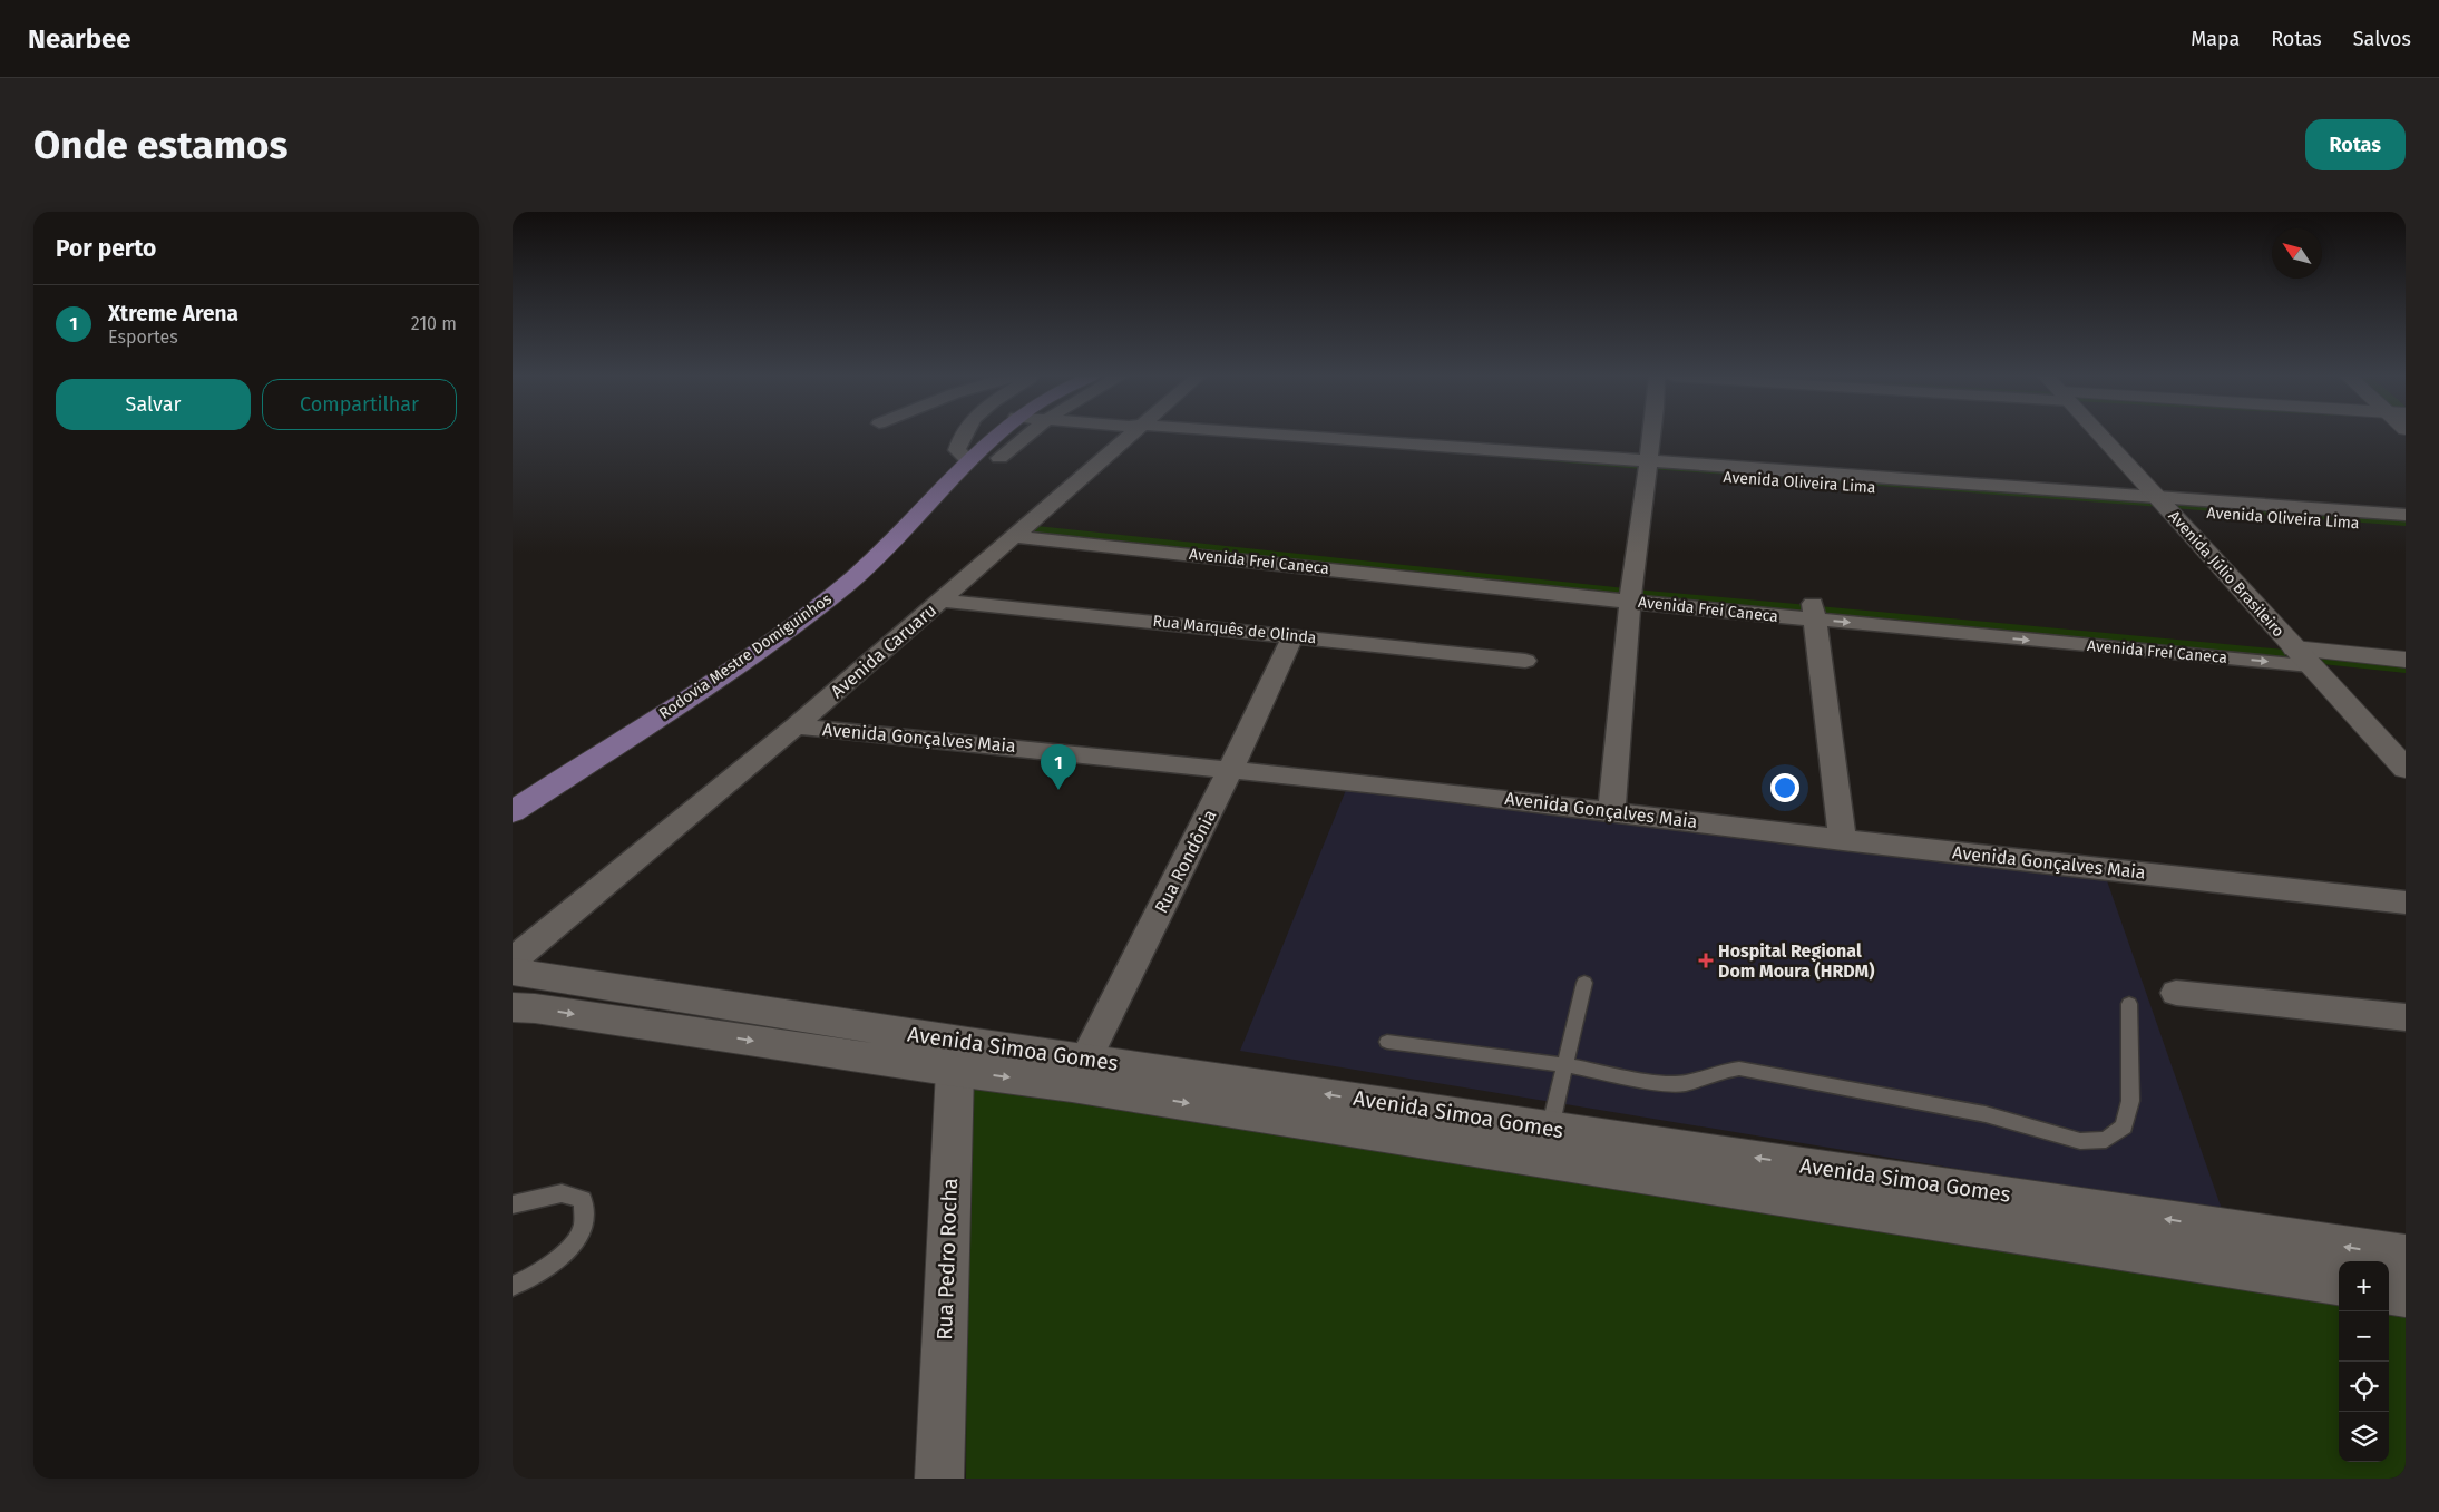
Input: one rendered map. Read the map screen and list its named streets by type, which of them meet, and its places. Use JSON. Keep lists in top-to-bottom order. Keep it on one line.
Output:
{"streets":{"main road":["Avenida Frei Caneca","Avenida Júlio Brasileiro","Rodovia Mestre Domiguinhos","Avenida Simoa Gomes","Rua Pedro Rocha"],"street":["Avenida Oliveira Lima","Rua Marquês de Olinda","Avenida Caruaru","Avenida Gonçalves Maia","Rua Rondônia"]},"crossings":[["Avenida Oliveira Lima","Avenida Júlio Brasileiro"],["Avenida Frei Caneca","Avenida Júlio Brasileiro"],["Avenida Frei Caneca","Avenida Caruaru"],["Rua Marquês de Olinda","Avenida Caruaru"],["Rua Marquês de Olinda","Rua Rondônia"],["Avenida Caruaru","Avenida Gonçalves Maia"],["Avenida Gonçalves Maia","Rua Rondônia"],["Rua Rondônia","Avenida Simoa Gomes"],["Avenida Simoa Gomes","Rua Pedro Rocha"]],"places":{"health":["Hospital Regional Dom Moura (HRDM)"]},"north":"top left","page":{"header":"Nearbee","nav":["Mapa","Rotas","Salvos"],"buttons":["Rotas",["Salvar","Compartilhar"]],"title":"Onde estamos","heading":"Por perto","list":[{"mark":"1","name":"Xtreme Arena","note":"Esportes","value":"210 m"}],"pins":"1","map_buttons":["+","−"]}}
